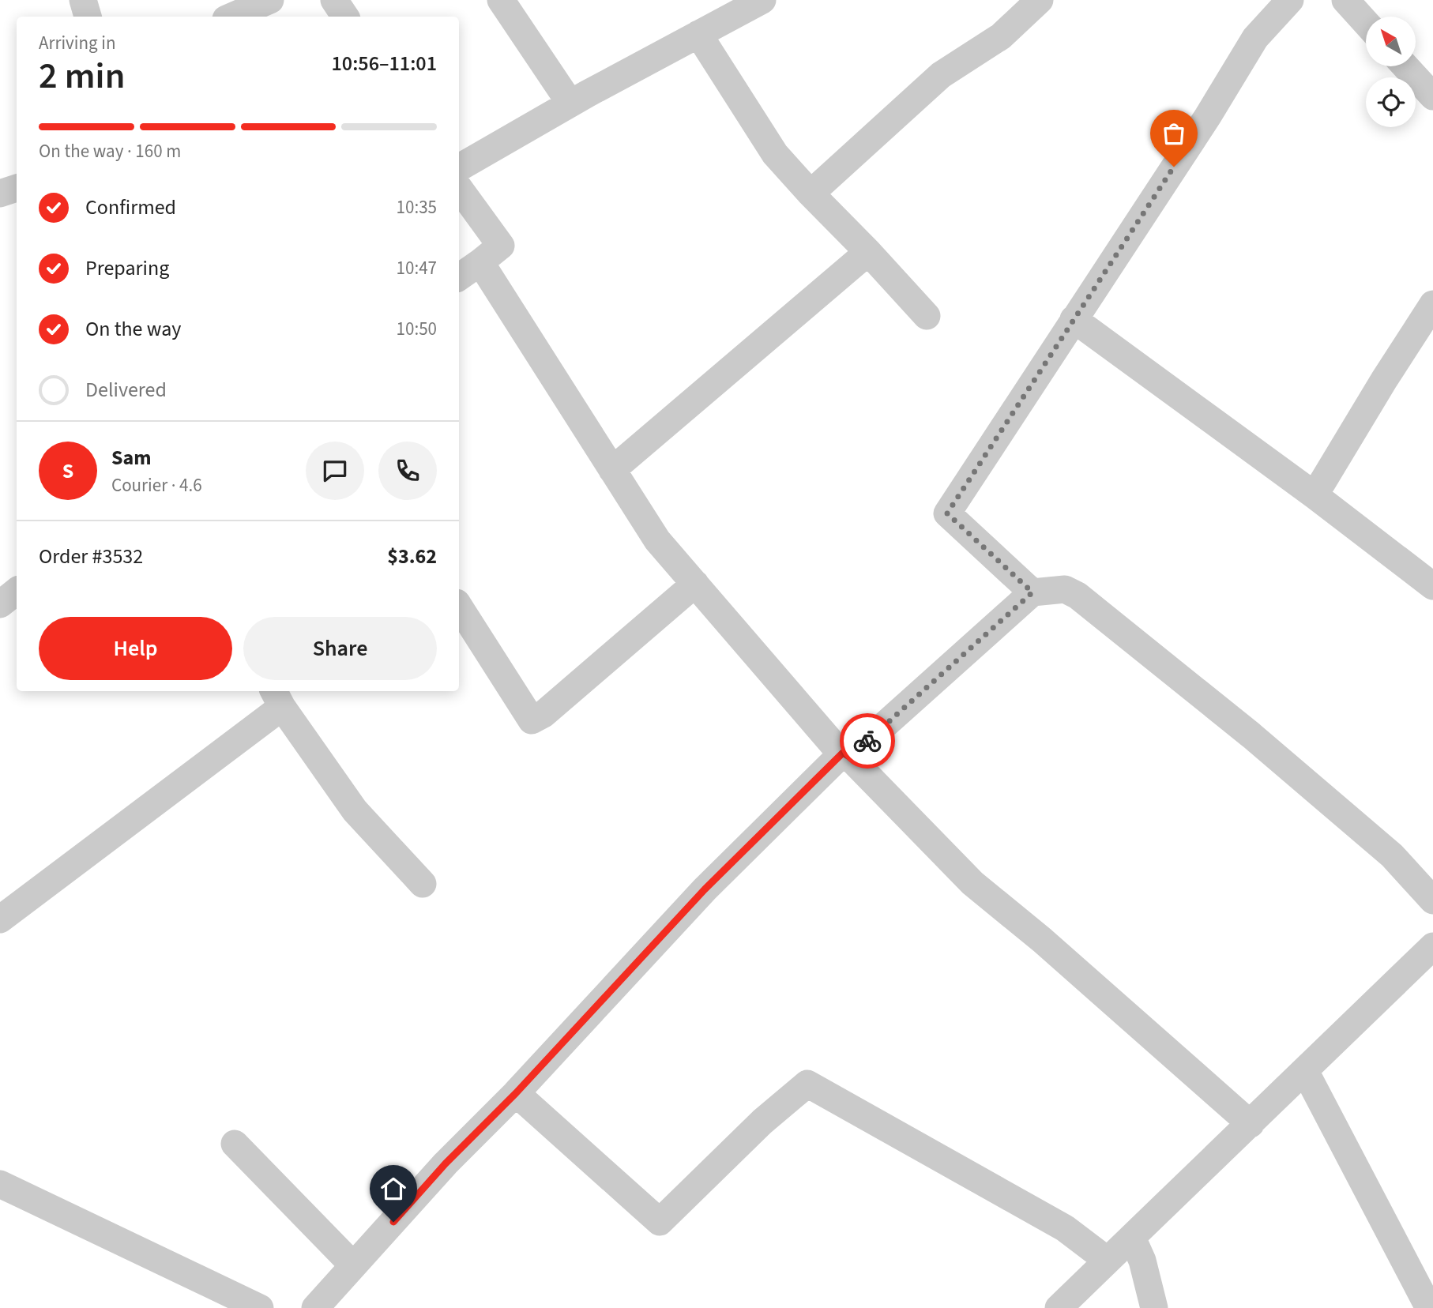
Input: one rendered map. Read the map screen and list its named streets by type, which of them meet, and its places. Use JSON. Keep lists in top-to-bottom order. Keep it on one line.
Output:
{"north":"top left","page":{"heading":["2 min","Arriving in","10:56–11:01"],"panel":["Sam","Courier · 4.6","Order #3532","$3.62"],"bar":"On the way · 160 m","list":[["Confirmed","10:35"],["Preparing","10:47"],["On the way","10:50"],"Delivered"],"round":"S","buttons":["Help","Share"]}}
